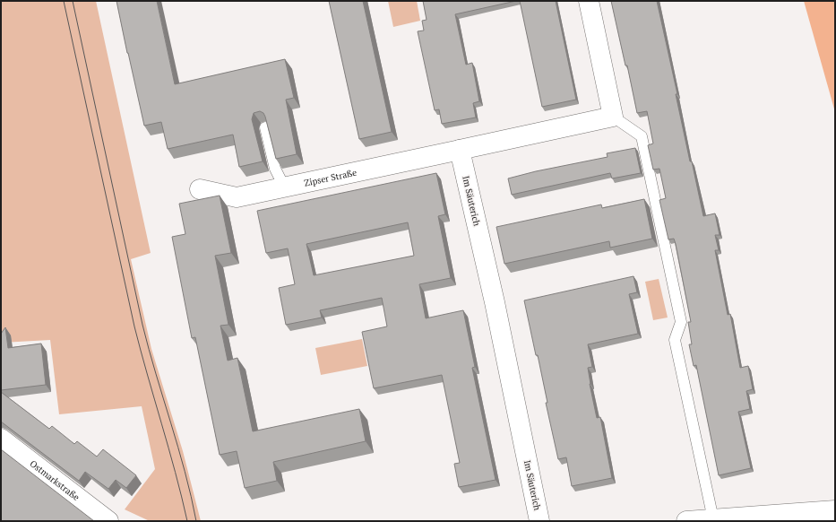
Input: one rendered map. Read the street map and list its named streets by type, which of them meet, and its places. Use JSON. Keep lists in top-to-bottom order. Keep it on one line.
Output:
{"streets":{"street":["Zipser Straße","Im Säuterich","Ostmarkstraße"]},"crossings":[["Zipser Straße","Im Säuterich"]]}
